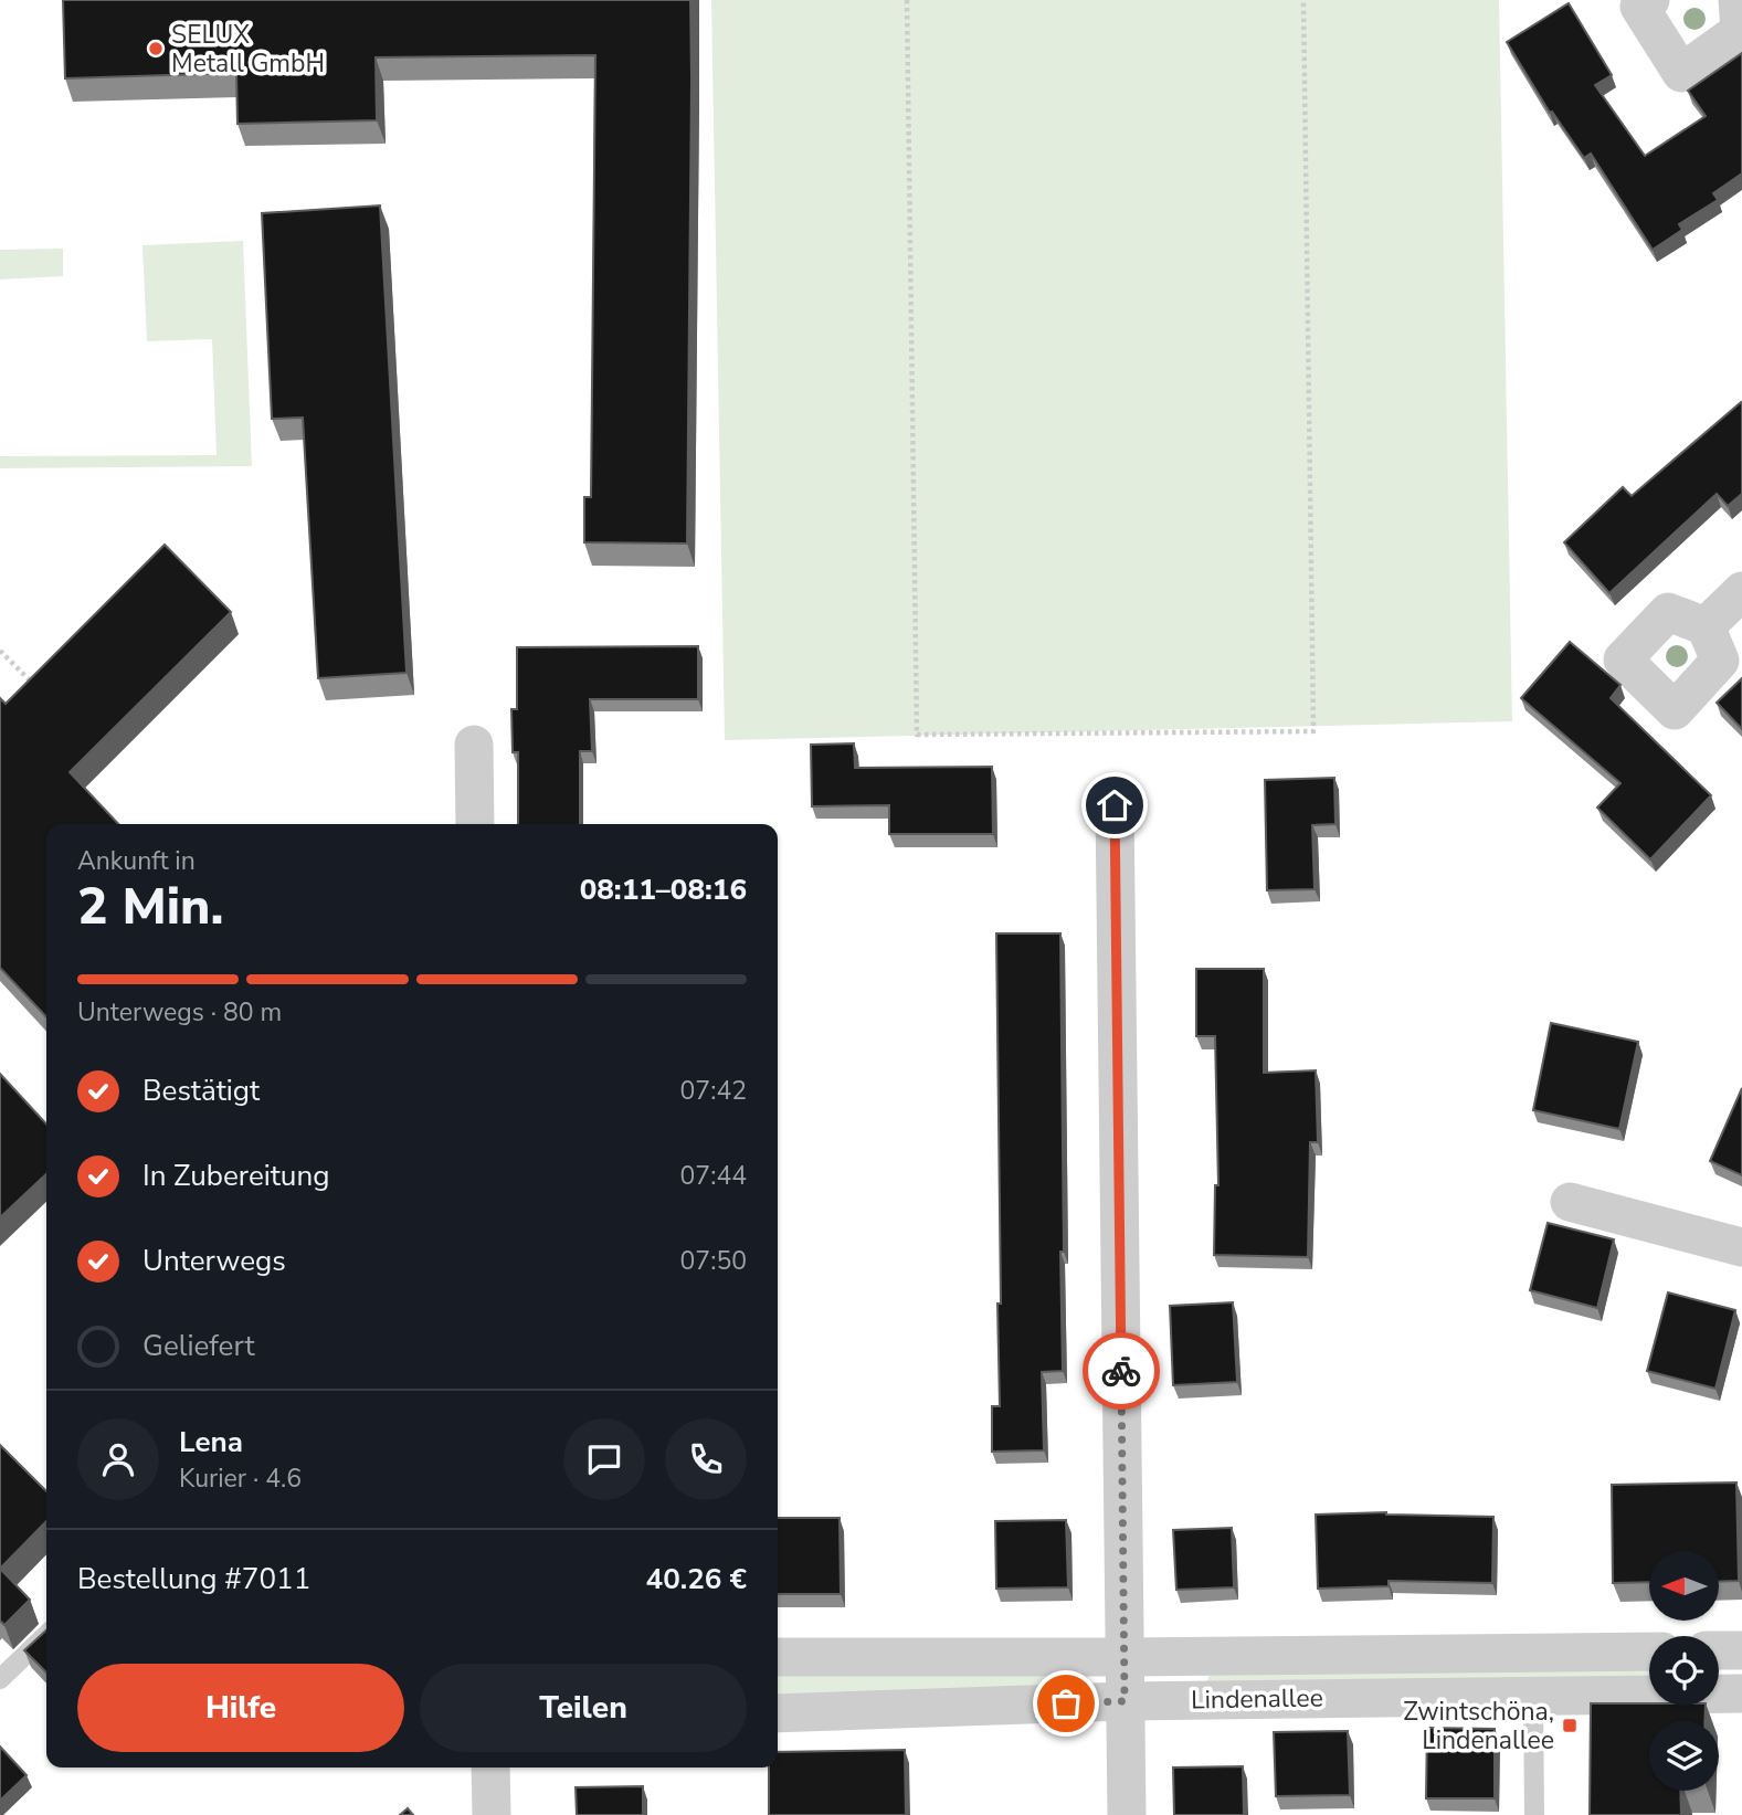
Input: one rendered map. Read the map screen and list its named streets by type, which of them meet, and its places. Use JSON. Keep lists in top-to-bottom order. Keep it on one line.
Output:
{"streets":{"street":["Lindenallee"]},"places":{"other":["SELUX Metall GmbH"],"transit":["Zwintschöna, Lindenallee"]},"north":"left","page":{"heading":["2 Min.","Ankunft in","08:11–08:16"],"panel":["Lena","Kurier · 4.6","Bestellung #7011","40.26 €"],"bar":"Unterwegs · 80 m","list":[["Bestätigt","07:42"],["In Zubereitung","07:44"],["Unterwegs","07:50"],"Geliefert"],"buttons":["Hilfe","Teilen"]}}
